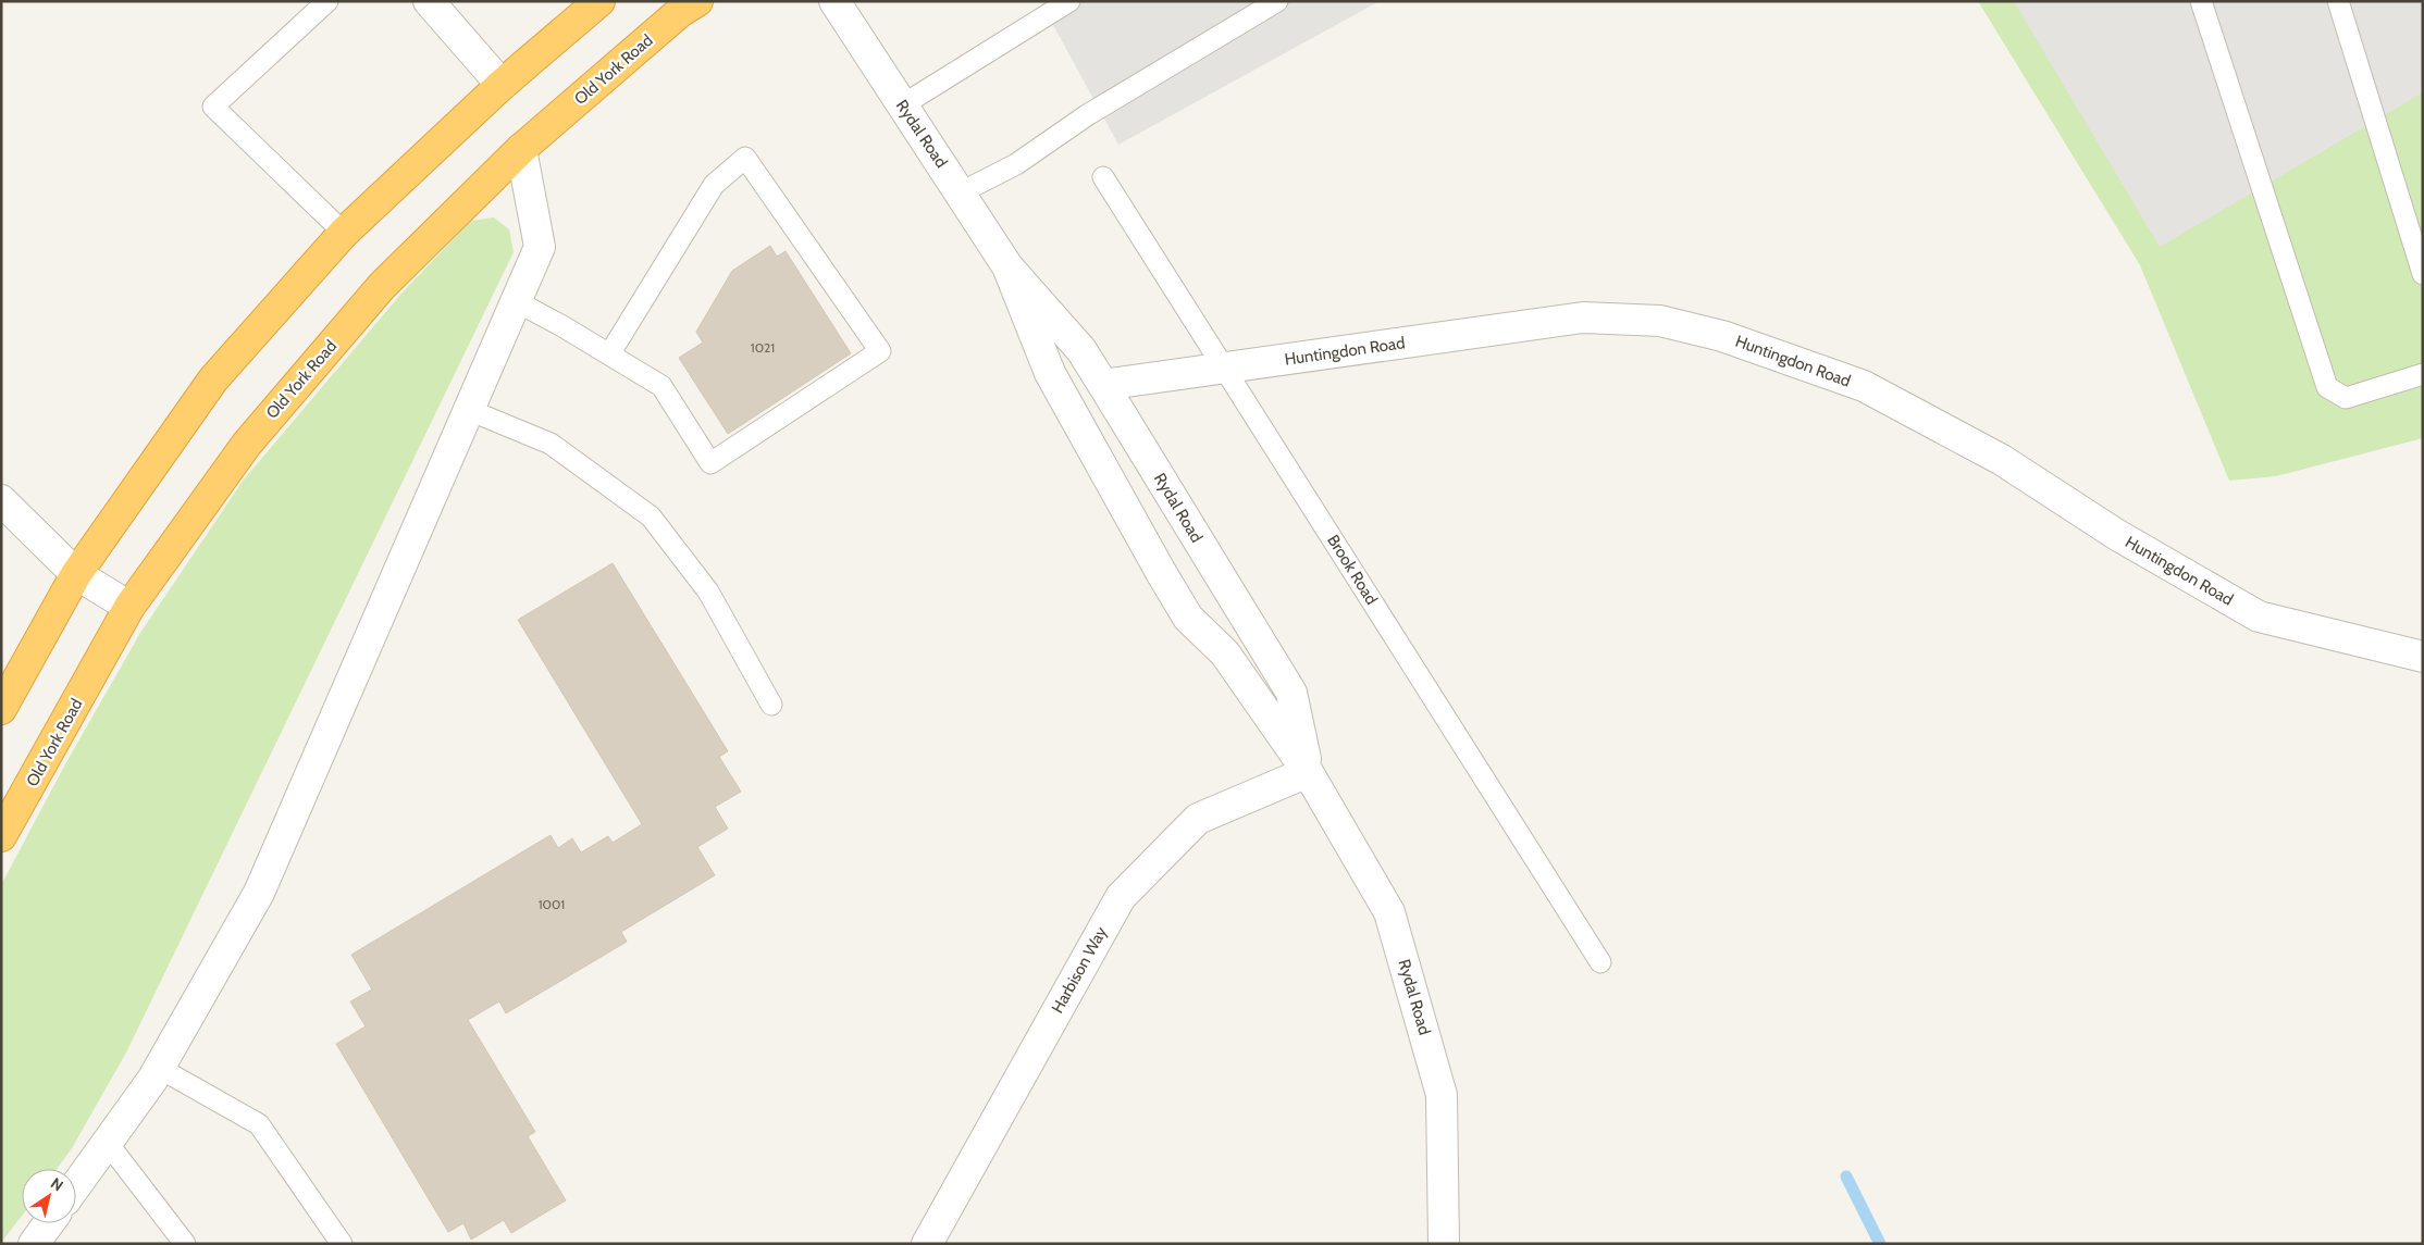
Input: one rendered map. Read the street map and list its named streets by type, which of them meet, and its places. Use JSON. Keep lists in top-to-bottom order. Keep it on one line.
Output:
{"streets":{"highway":["Old York Road"],"street":["Rydal Road","Huntingdon Road","Harbison Way"],"lane":["Brook Road"]},"crossings":[["Rydal Road","Huntingdon Road"],["Rydal Road","Harbison Way"],["Huntingdon Road","Brook Road"]],"house_numbers":["1021","1001"],"north":"top right"}
